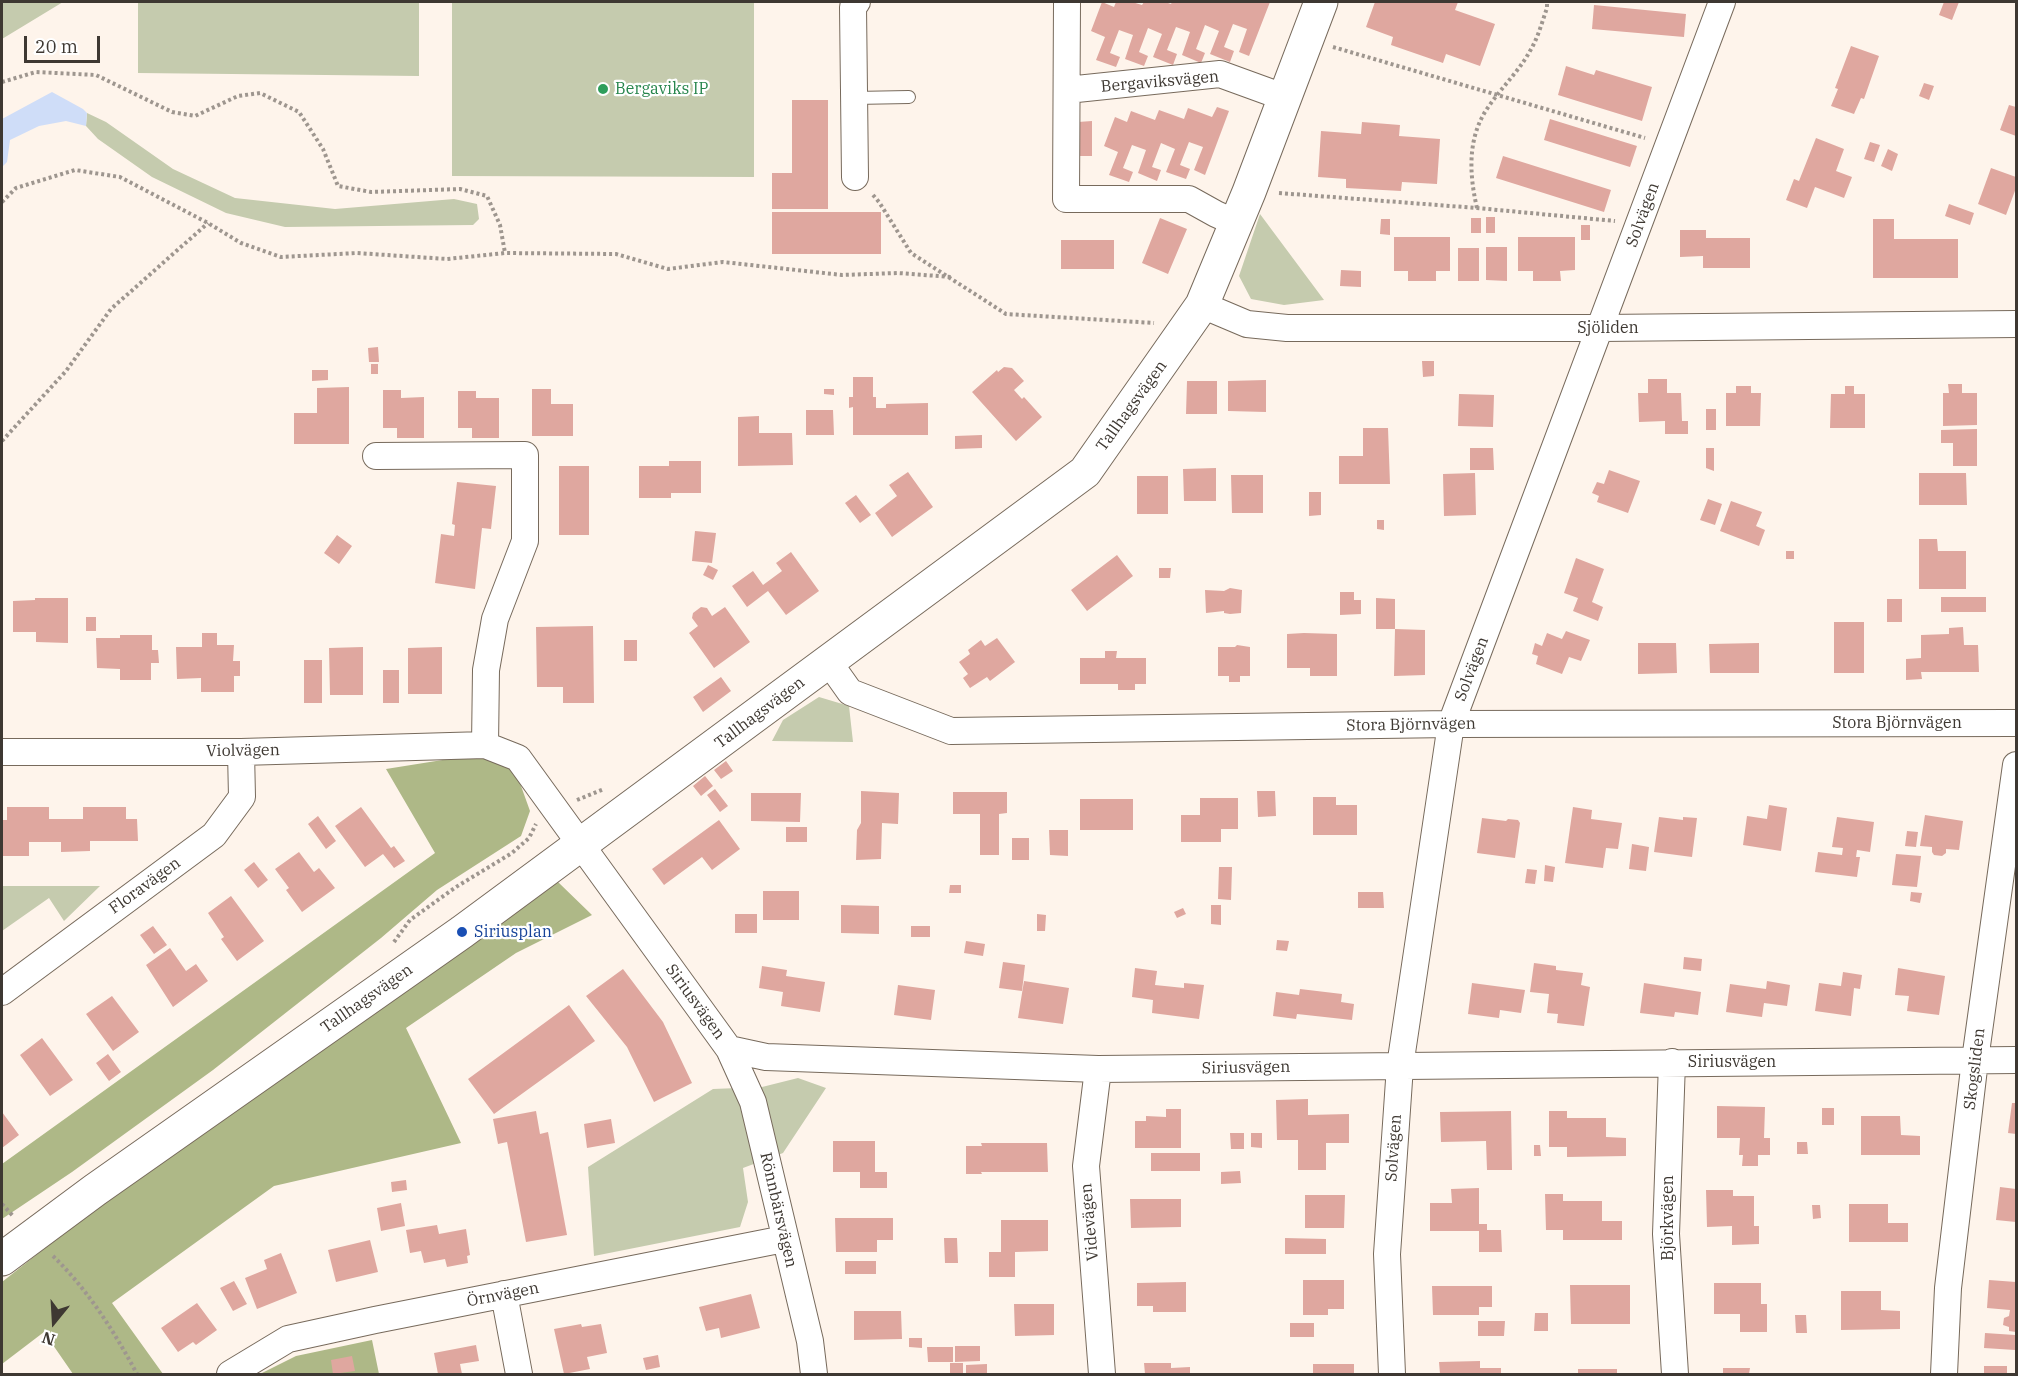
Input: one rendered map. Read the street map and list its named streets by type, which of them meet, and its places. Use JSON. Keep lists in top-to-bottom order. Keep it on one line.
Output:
{"streets":{"main road":["Tallhagsvägen"],"street":["Bergaviksvägen","Solvägen","Sjöliden","Stora Björnvägen","Violvägen","Floravägen","Siriusvägen","Skogsliden","Rönnbärsvägen","Björkvägen","Videvägen","Örnvägen"]},"crossings":[["Bergaviksvägen","Tallhagsvägen"],["Solvägen","Sjöliden"],["Solvägen","Stora Björnvägen"],["Solvägen","Siriusvägen"],["Sjöliden","Tallhagsvägen"],["Tallhagsvägen","Stora Björnvägen"],["Tallhagsvägen","Violvägen"],["Tallhagsvägen","Siriusvägen"],["Violvägen","Floravägen"],["Violvägen","Siriusvägen"],["Siriusvägen","Skogsliden"],["Siriusvägen","Rönnbärsvägen"],["Siriusvägen","Björkvägen"],["Siriusvägen","Videvägen"],["Rönnbärsvägen","Örnvägen"]],"places":["Bergaviks IP","Siriusplan"],"scale_bar":"20 m","north":"bottom"}
